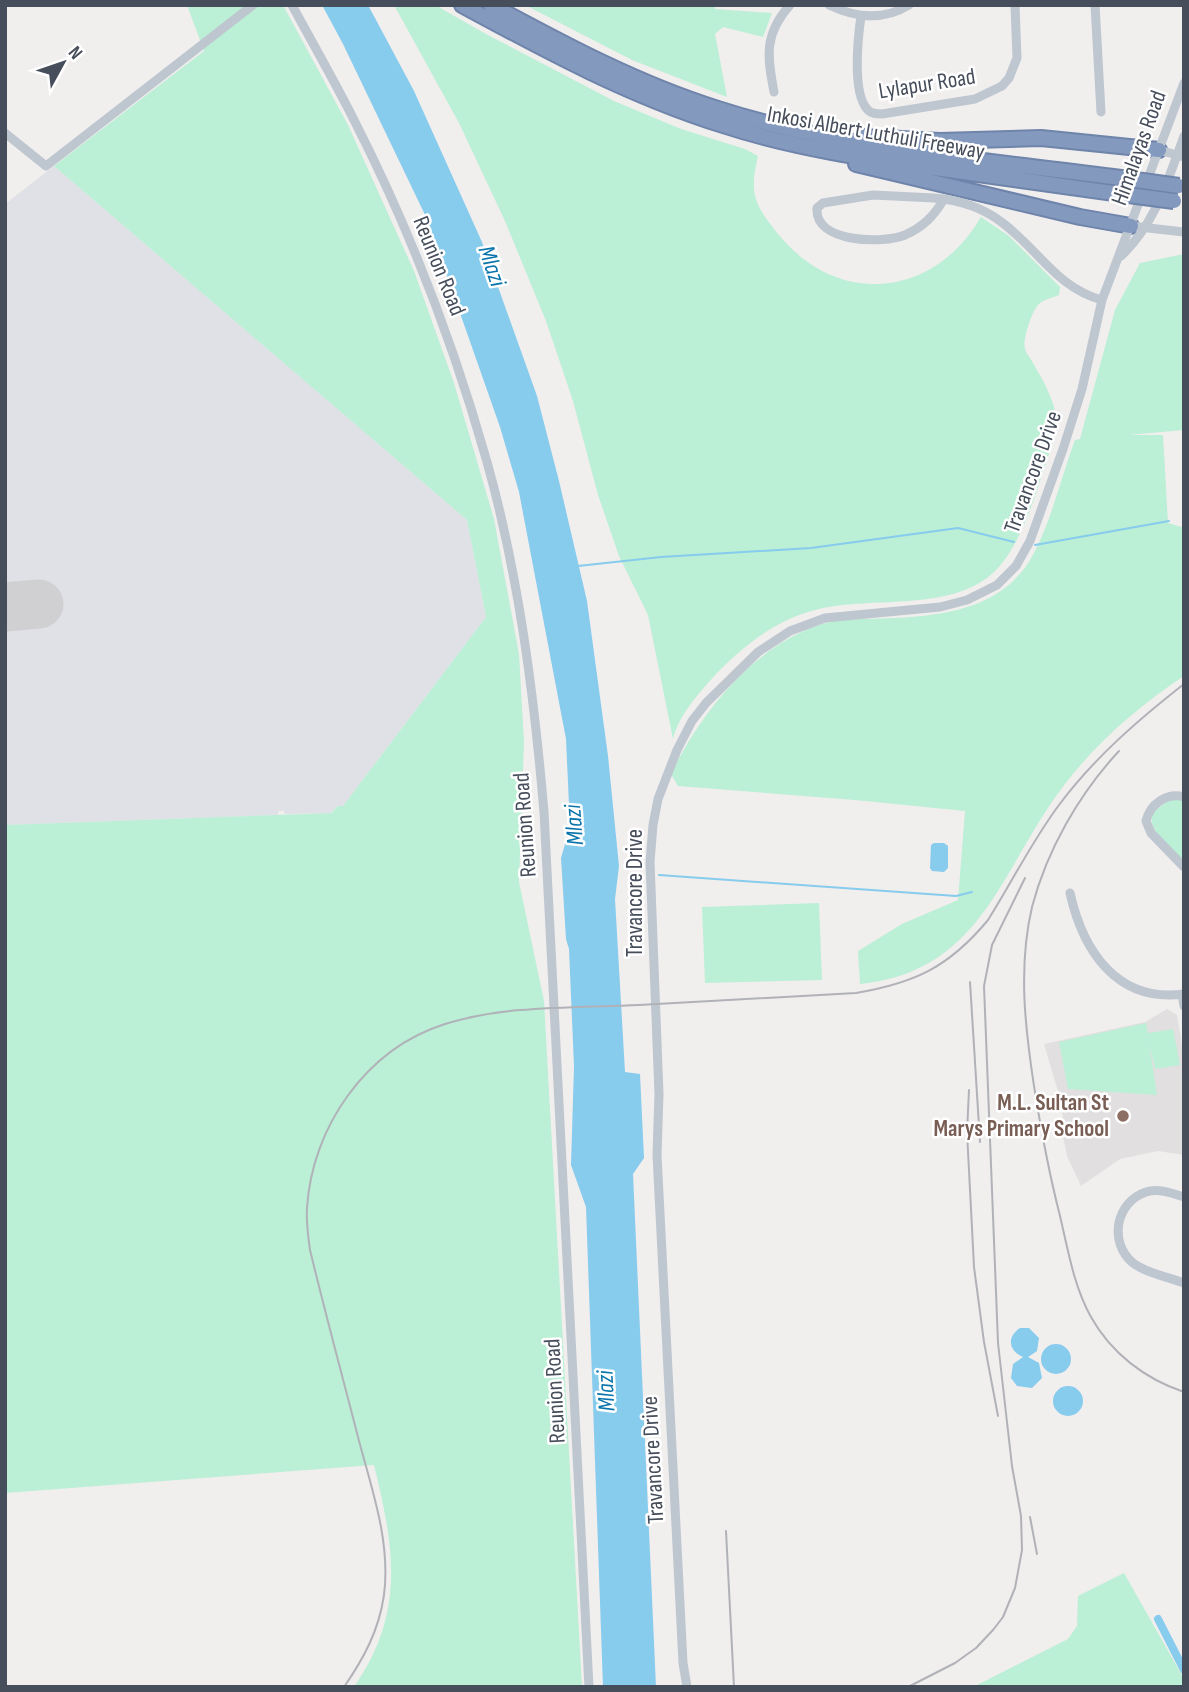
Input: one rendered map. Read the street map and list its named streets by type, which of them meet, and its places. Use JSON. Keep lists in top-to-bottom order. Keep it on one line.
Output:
{"streets":{"highway":["Inkosi Albert Luthuli Freeway"],"street":["Lylapur Road","Himalayas Road","Reunion Road","Travancore Drive"]},"crossings":[["Himalayas Road","Travancore Drive"]],"water":["Mlazi"],"places":["M.L. Sultan St Marys Primary School"],"north":"top right"}
